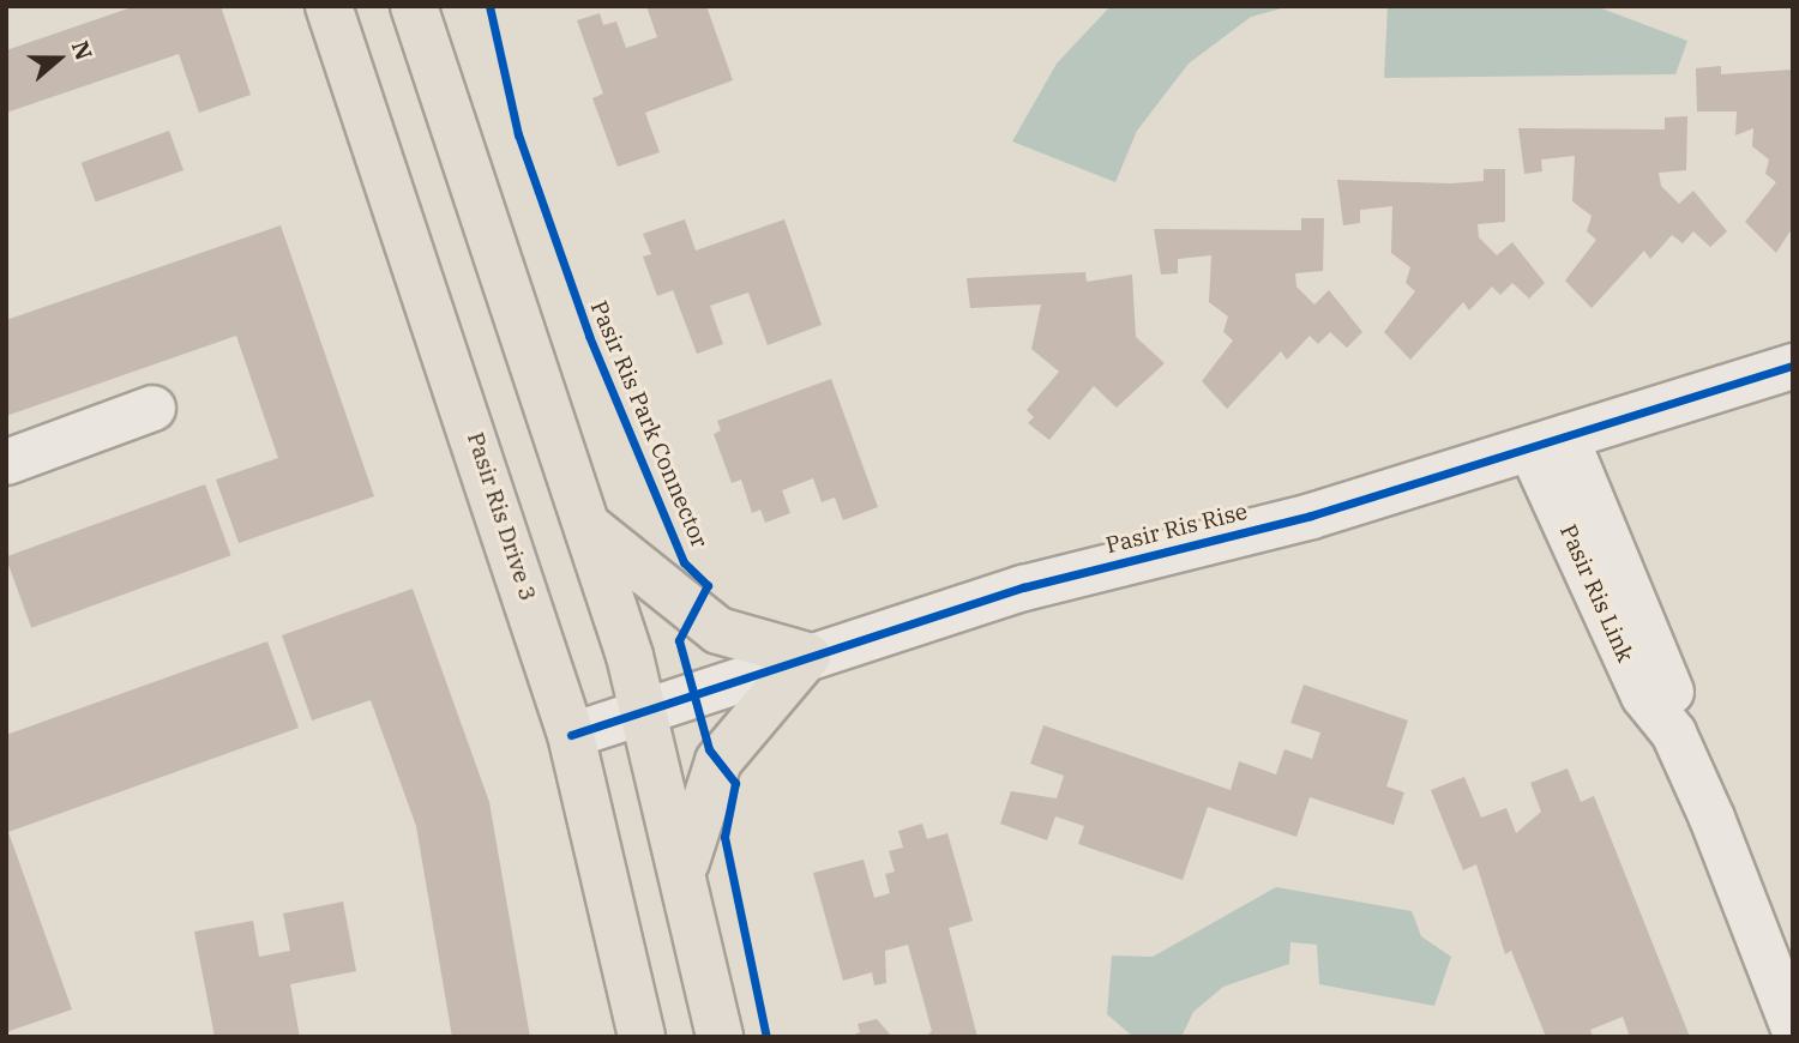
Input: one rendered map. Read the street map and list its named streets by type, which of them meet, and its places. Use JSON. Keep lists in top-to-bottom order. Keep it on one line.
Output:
{"streets":{"main road":["Pasir Ris Drive 3"],"street":["Pasir Ris Rise","Pasir Ris Link"],"cycle path":["Pasir Ris Park Connector"]},"crossings":[["Pasir Ris Drive 3","Pasir Ris Rise"],["Pasir Ris Rise","Pasir Ris Link"]],"north":"right"}
